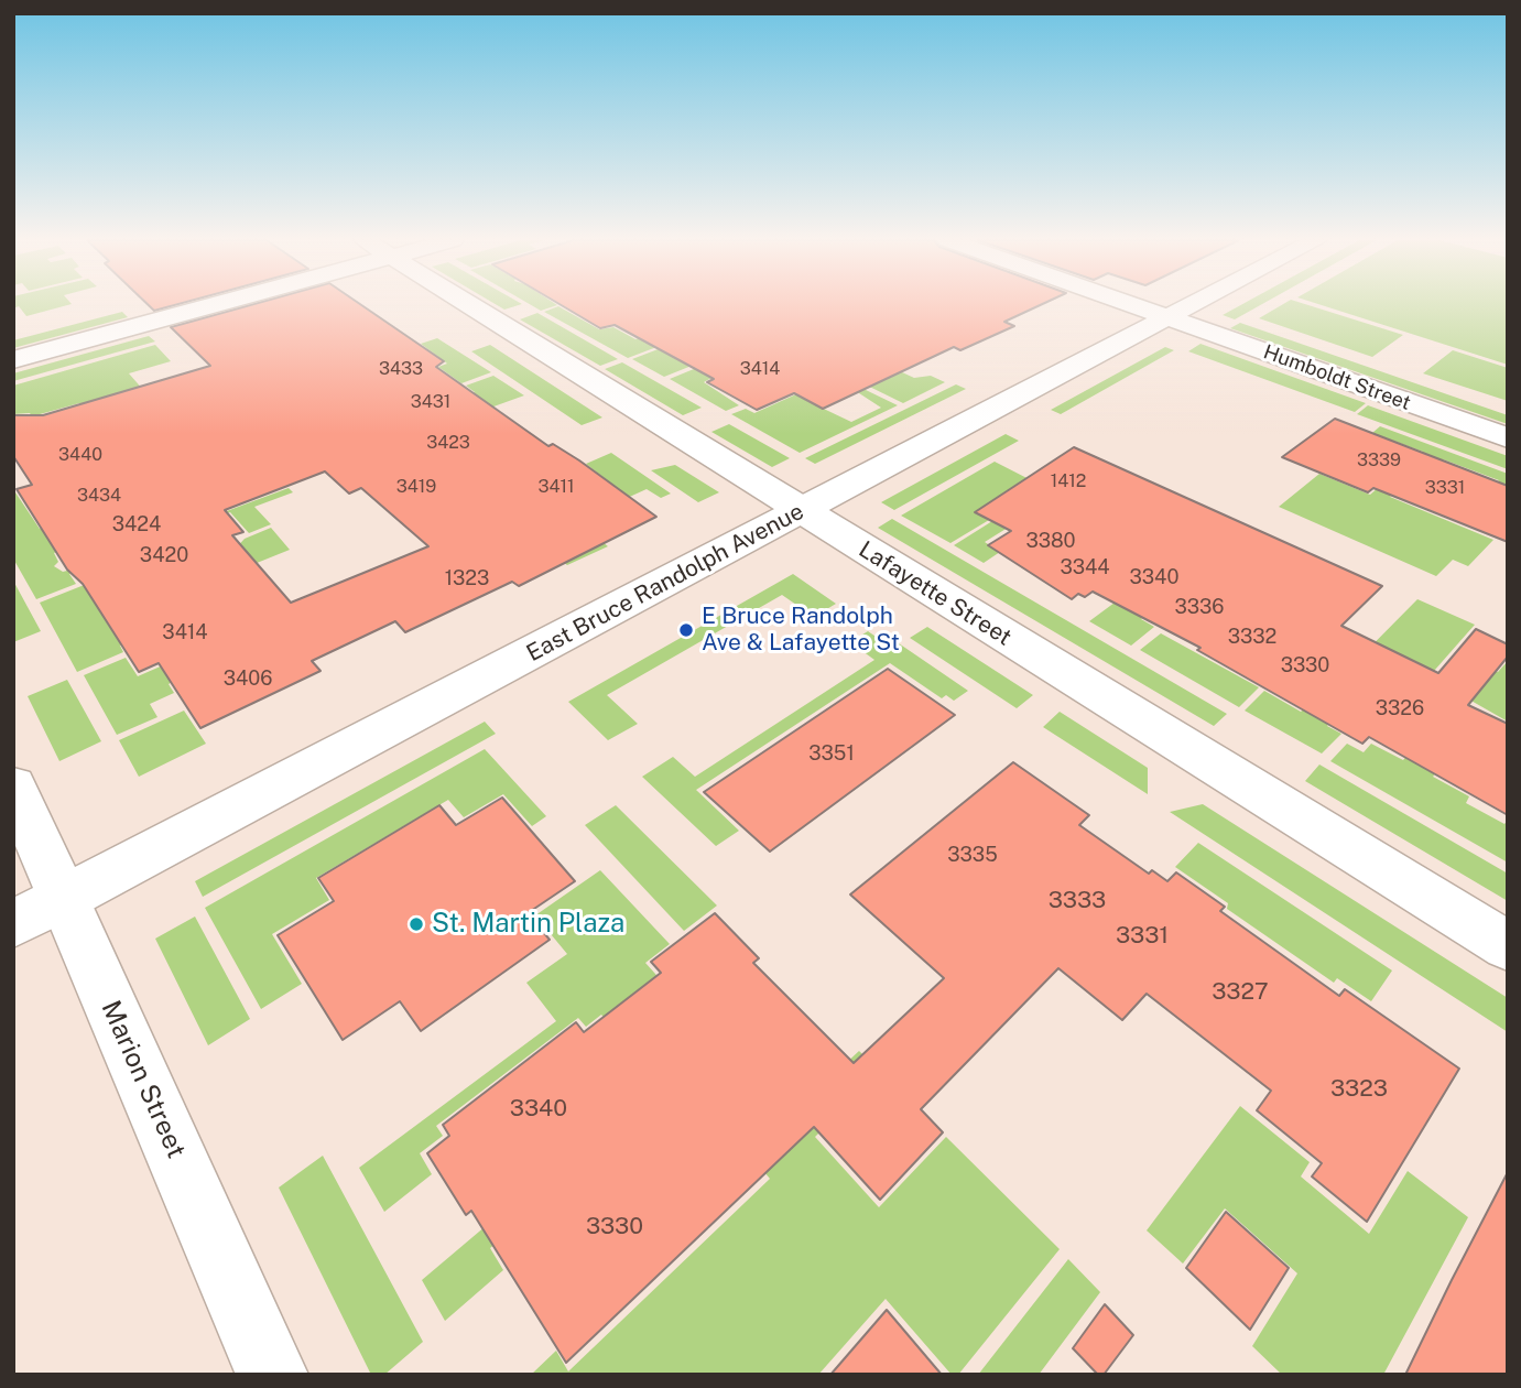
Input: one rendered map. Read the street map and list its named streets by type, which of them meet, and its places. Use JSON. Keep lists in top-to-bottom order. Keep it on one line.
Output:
{"streets":{"street":["Humboldt Street","East Bruce Randolph Avenue","Lafayette Street","Marion Street"]},"crossings":[["Humboldt Street","East Bruce Randolph Avenue"],["East Bruce Randolph Avenue","Lafayette Street"],["East Bruce Randolph Avenue","Marion Street"]],"places":["E Bruce Randolph Ave & Lafayette St","St. Martin Plaza"],"house_numbers":["3433","3414","3431","3423","3440","3339","1412","3419","3411","3331","3434","3424","3380","3420","3344","3340","1323","3336","3414","3332","3330","3406","3326","3351","3335","3333","3331","3327","3323","3340","3330"]}
